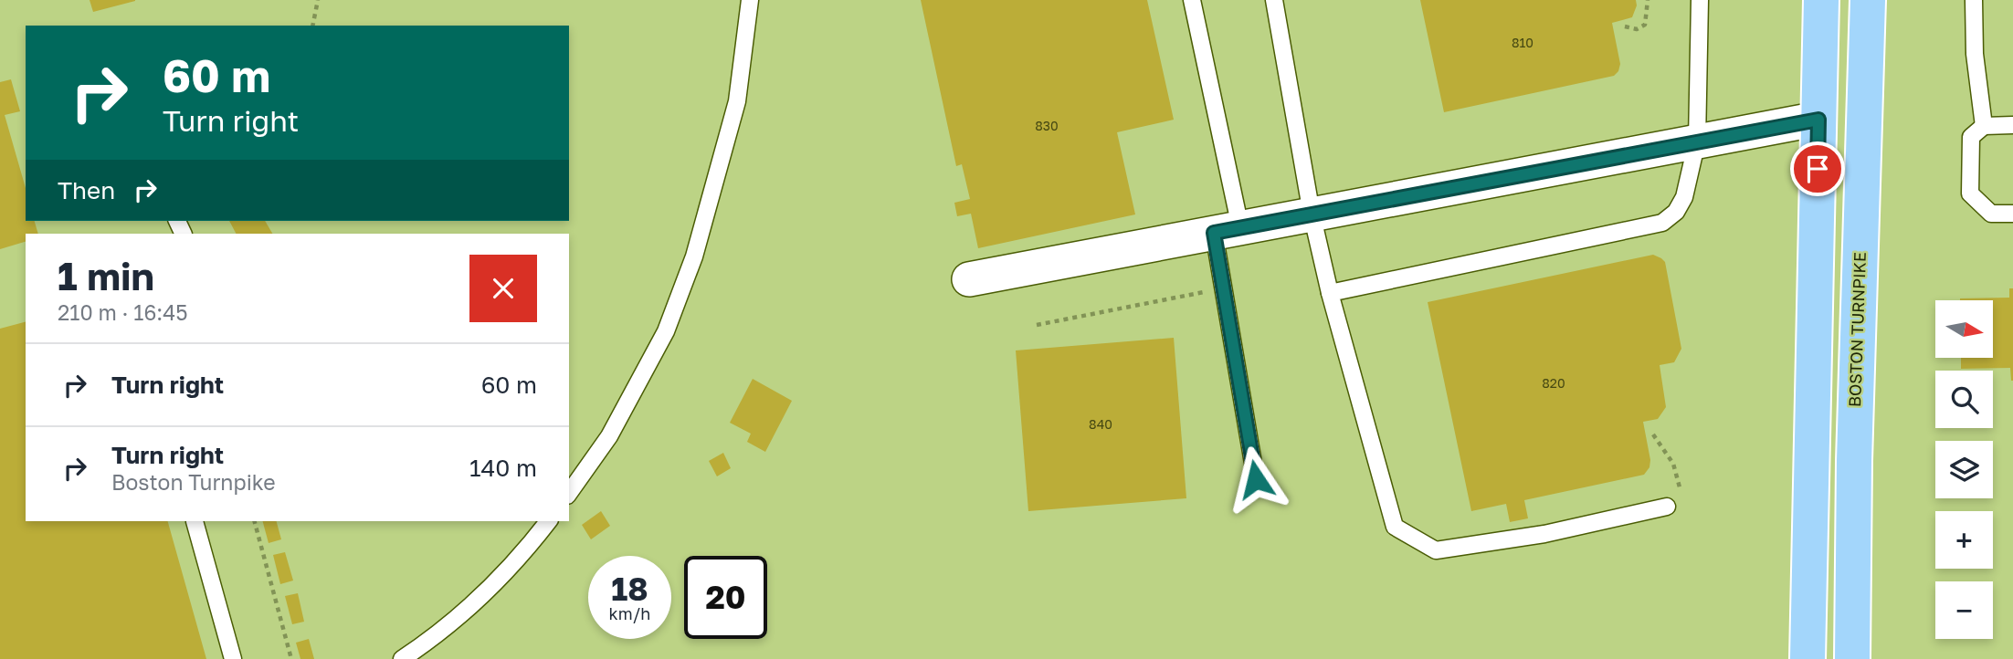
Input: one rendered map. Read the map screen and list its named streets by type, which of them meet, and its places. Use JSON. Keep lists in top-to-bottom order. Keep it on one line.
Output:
{"streets":{"highway":["BOSTON TURNPIKE"]},"house_numbers":["810","830","820","840"],"north":"right","page":{"turn":["60 m","Turn right"],"then":"Then","heading":["1 min","210 m · 16:45"],"map_buttons":["+","−"],"list":[{"name":"Turn right","value":"60 m"},{"name":"Turn right","note":"Boston Turnpike","value":"140 m"}],"speed":"18 km/h","limit":"20"}}
